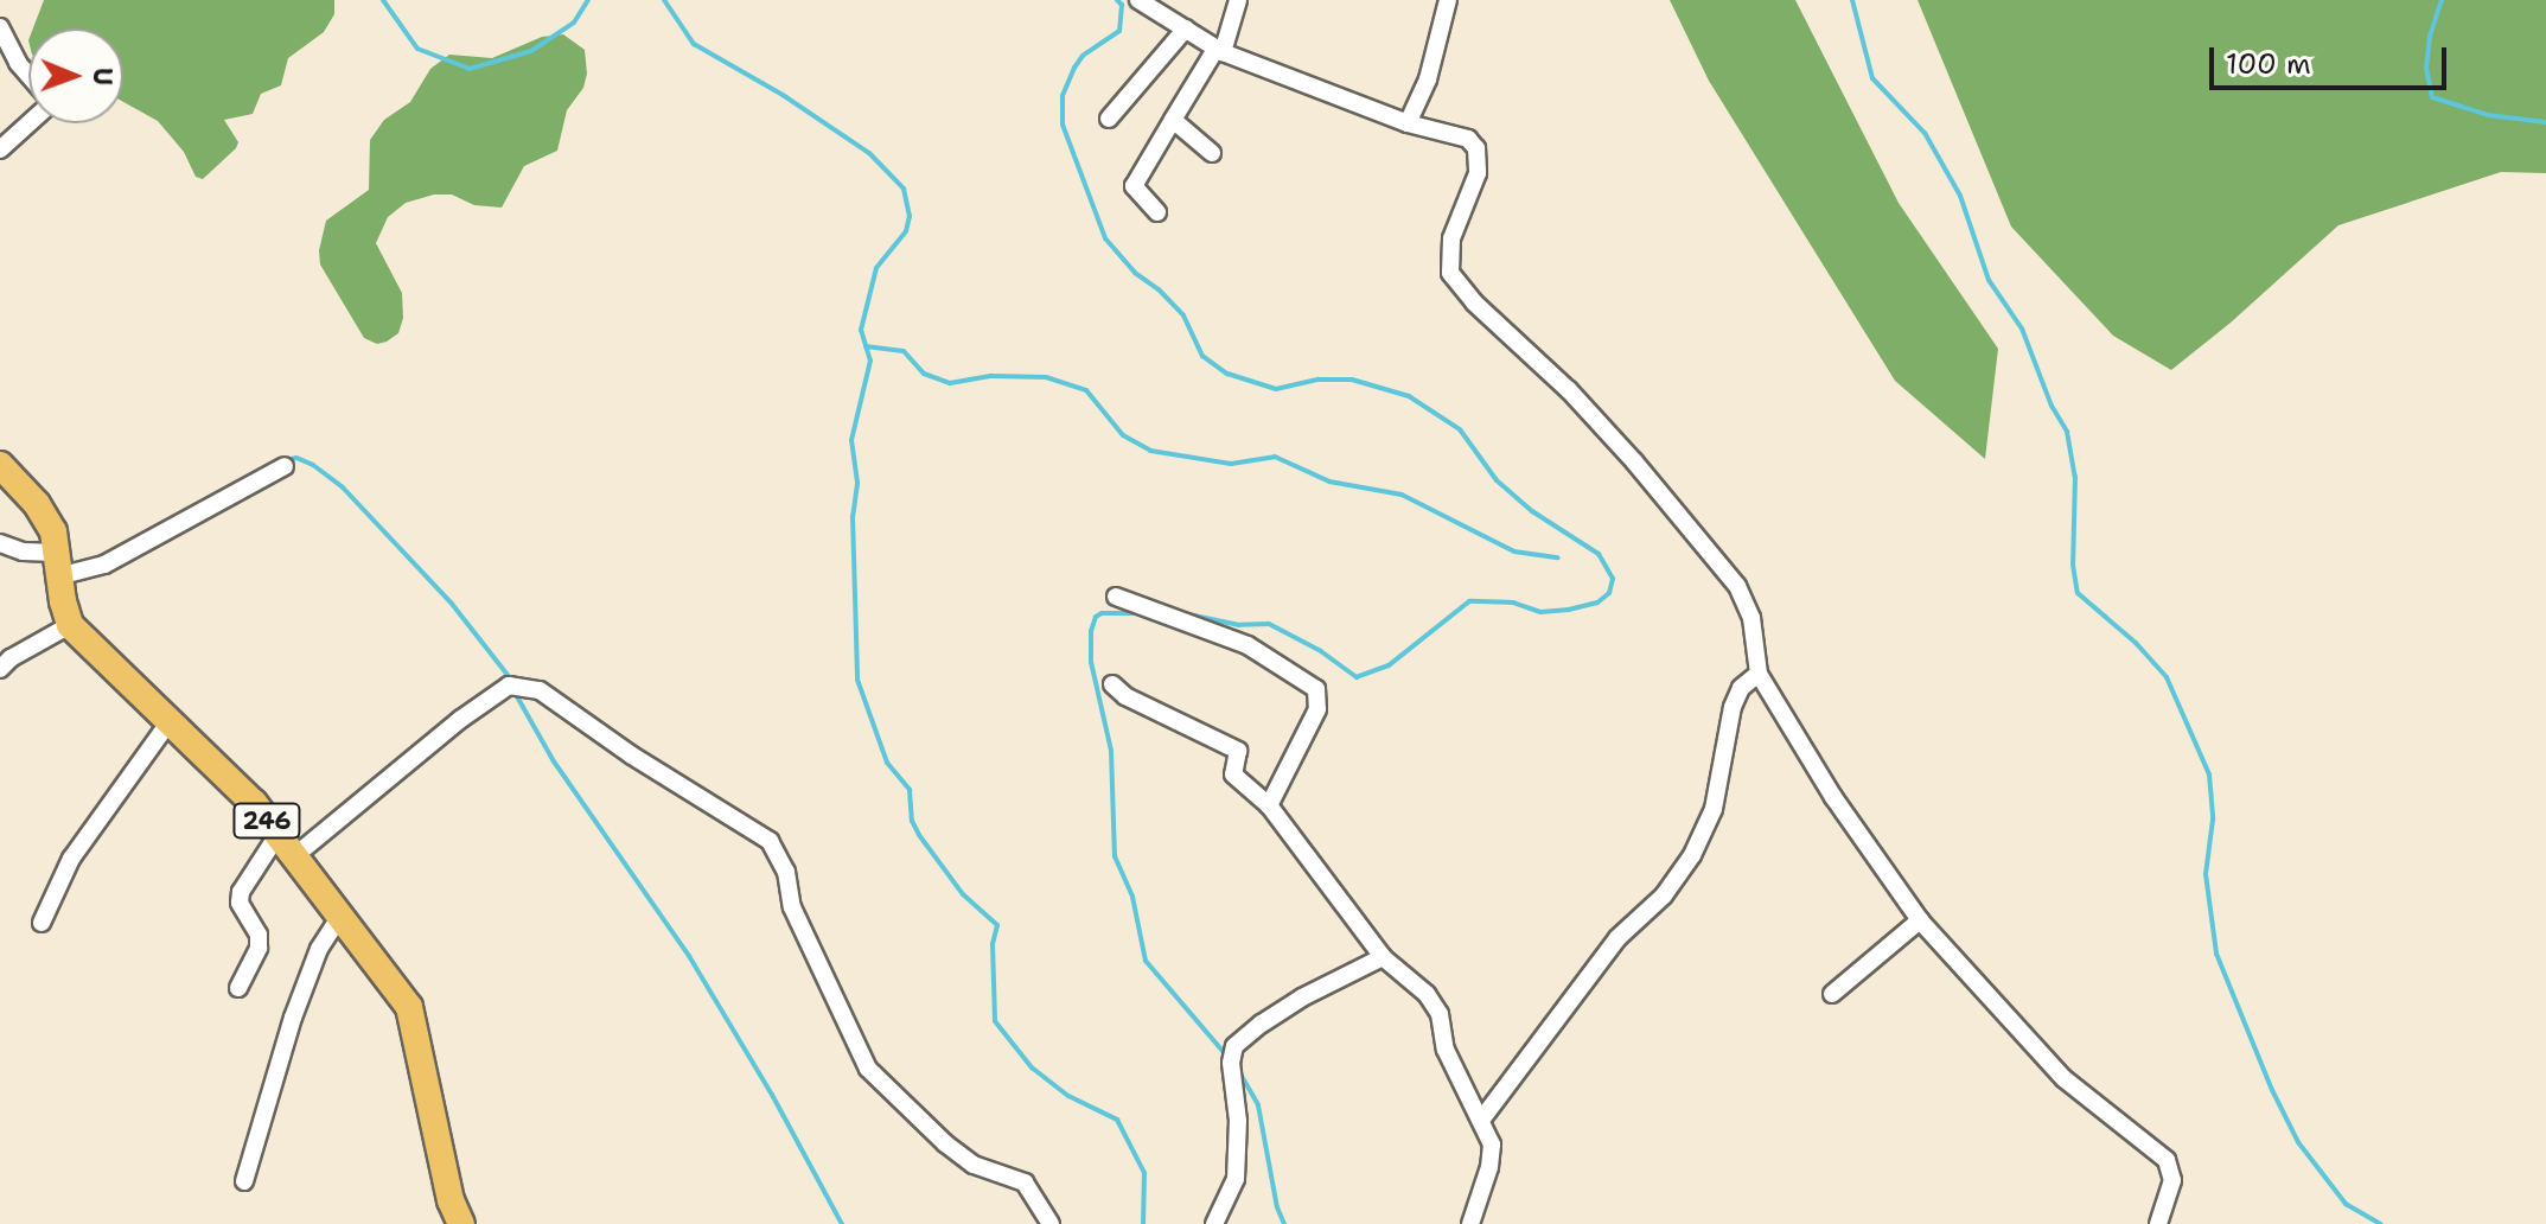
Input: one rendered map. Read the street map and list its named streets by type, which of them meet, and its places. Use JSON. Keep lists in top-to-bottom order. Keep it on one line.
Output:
{"streets":{"main road":["246"]},"scale_bar":"100 m","north":"right"}
